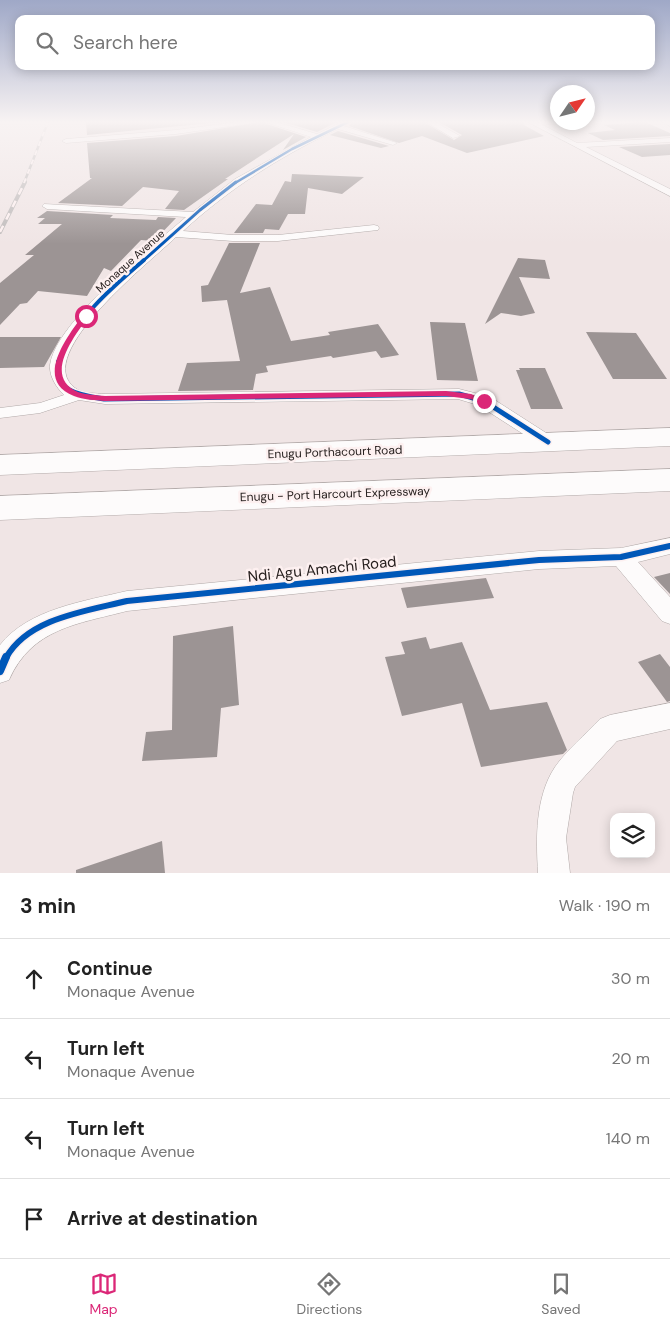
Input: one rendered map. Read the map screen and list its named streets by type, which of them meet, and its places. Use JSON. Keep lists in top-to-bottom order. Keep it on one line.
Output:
{"streets":{"highway":["Enugu Porthacourt Road","Enugu - Port Harcourt Expressway"],"street":["Monaque Avenue","Ndi Agu Amachi Road"]},"north":"top right","page":{"search":"Search here","heading":["3 min","Walk · 190 m"],"list":[["Continue","Monaque Avenue","30 m"],["Turn left","Monaque Avenue","20 m"],["Turn left","Monaque Avenue","140 m"],"Arrive at destination"],"nav":["Map","Directions","Saved"]}}
